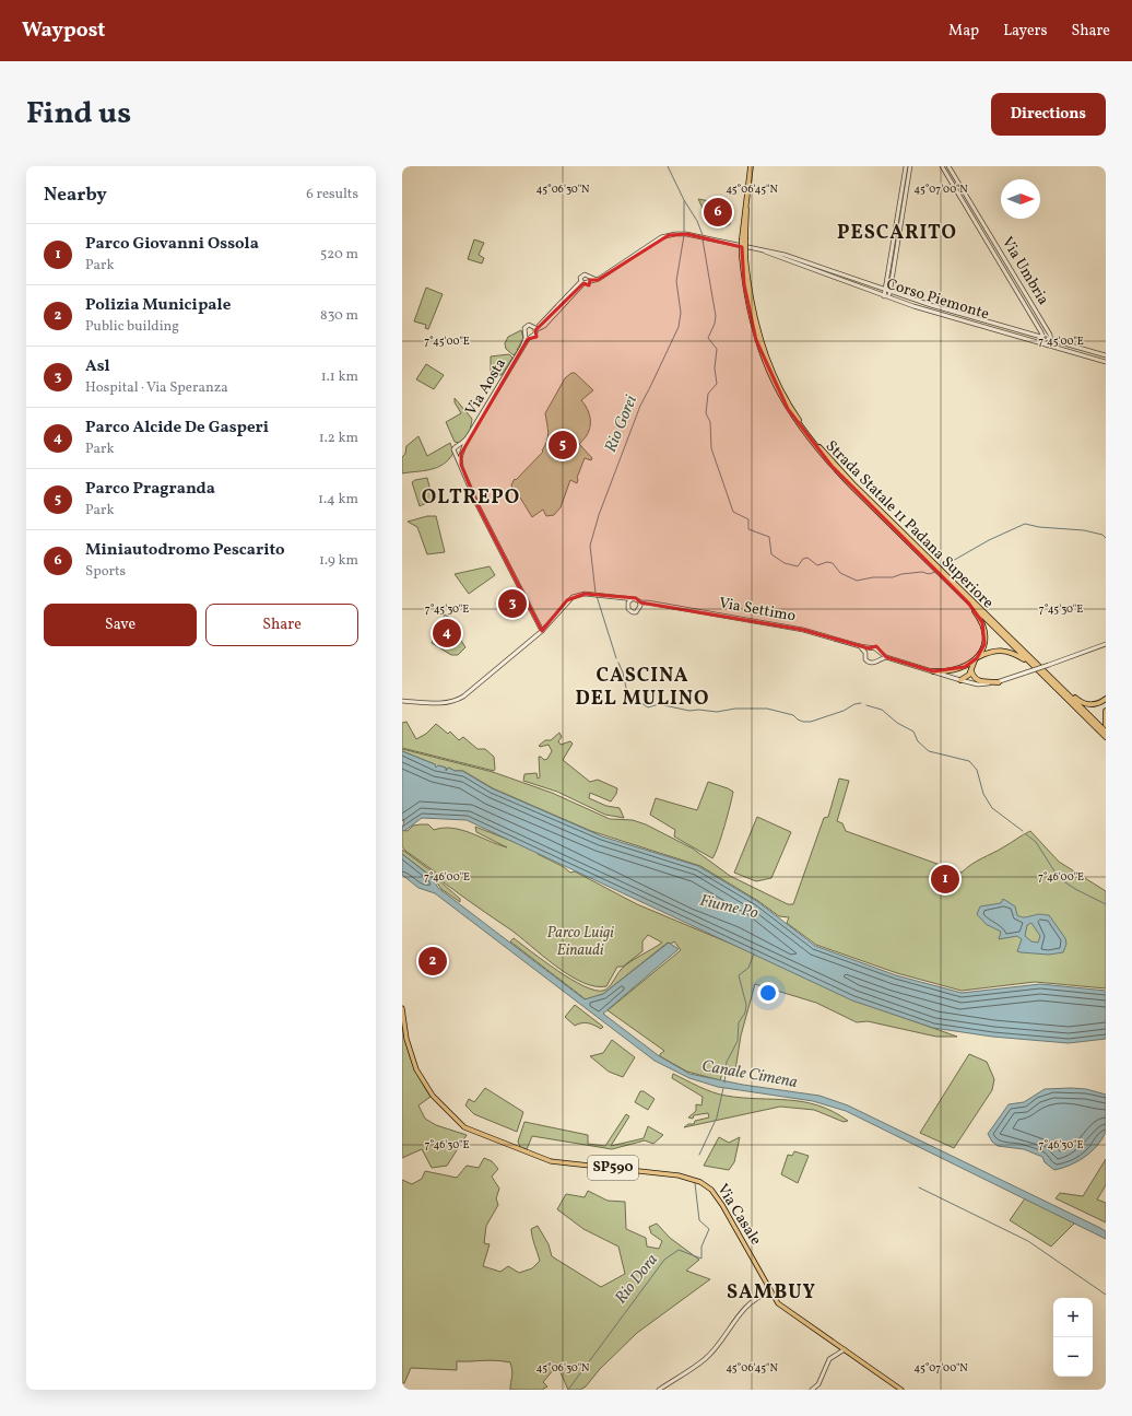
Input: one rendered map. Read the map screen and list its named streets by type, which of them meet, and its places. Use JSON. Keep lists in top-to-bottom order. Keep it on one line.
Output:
{"streets":{"highway":["Strada Statale 11 Padana Superiore"],"main road":["SP590","Via Casale"],"street":["Via Umbria","Corso Piemonte","Via Aosta","Via Settimo"]},"crossings":[["Via Umbria","Corso Piemonte"]],"districts":["PESCARITO","OLTREPO","CASCINA DEL MULINO","SAMBUY"],"water":["Rio Gorei","Fiume Po","Canale Cimena","Rio Dora"],"parks":["Parco Luigi Einaudi"],"north":"right","page":{"header":"Waypost","nav":["Map","Layers","Share"],"title":"Find us","buttons":["Directions",["Save","Share"]],"heading":["Nearby","6 results"],"pins":["6","5","3","4","1","2"],"list":[{"mark":"1","name":"Parco Giovanni Ossola","note":"Park","value":"520 m"},{"mark":"2","name":"Polizia Municipale","note":"Public building","value":"830 m"},{"mark":"3","name":"Asl","note":"Hospital · Via Speranza","value":"1.1 km"},{"mark":"4","name":"Parco Alcide De Gasperi","note":"Park","value":"1.2 km"},{"mark":"5","name":"Parco Pragranda","note":"Park","value":"1.4 km"},{"mark":"6","name":"Miniautodromo Pescarito","note":"Sports","value":"1.9 km"}],"map_buttons":["+","−"]},"coordinates":["45°06'30\"N","45°06'45\"N","45°07'00\"N","7°45'00\"E","7°45'30\"E","7°46'00\"E","7°46'30\"E"]}
